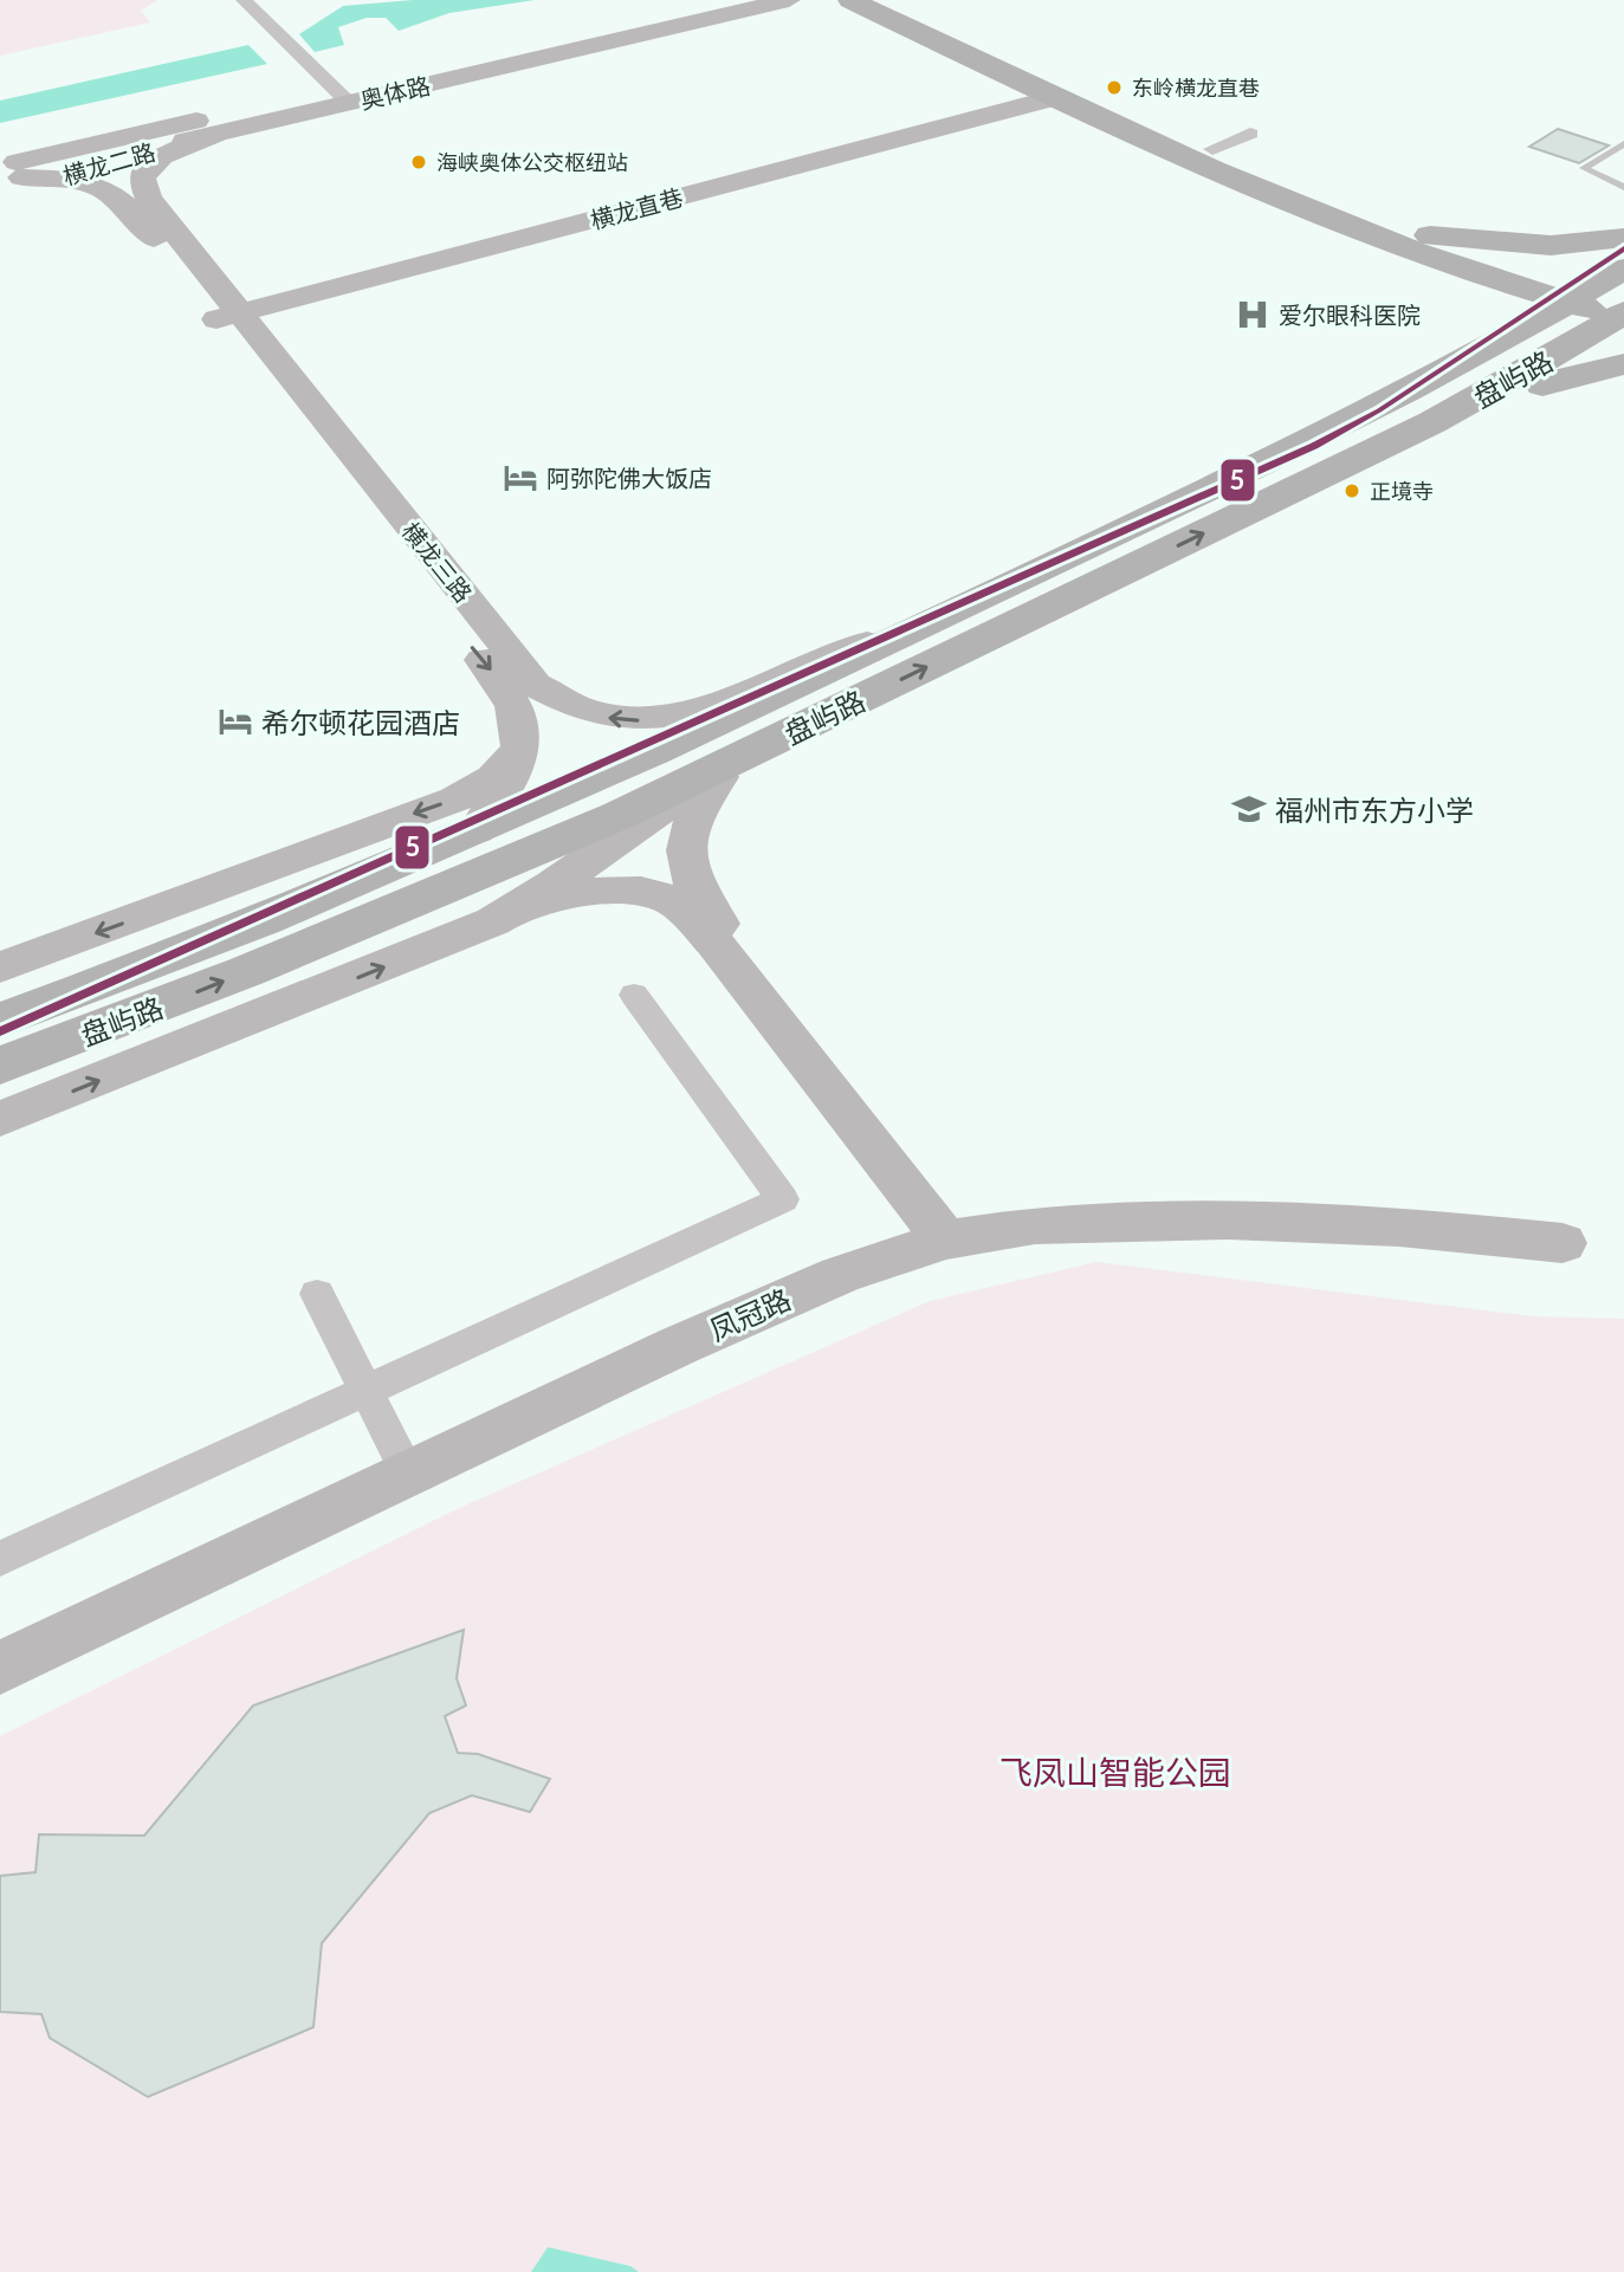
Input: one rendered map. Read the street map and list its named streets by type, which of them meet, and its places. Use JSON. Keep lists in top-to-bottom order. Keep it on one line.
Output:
{"streets":{"main road":["奥体路","横龙二路","横龙直巷","盘屿路","横龙三路","凤冠路"]},"crossings":[["奥体路","横龙二路"],["奥体路","横龙三路"],["横龙二路","横龙三路"],["横龙直巷","横龙三路"],["盘屿路","横龙三路"]],"parks":["飞凤山智能公园"],"places":{"other":["东岭横龙直巷","海峡奥体公交枢纽站","正境寺"],"hospital":["爱尔眼科医院"],"hotel":["阿弥陀佛大饭店","希尔顿花园酒店"],"school or university":["福州市东方小学"]},"lines":["transit line 5"]}
